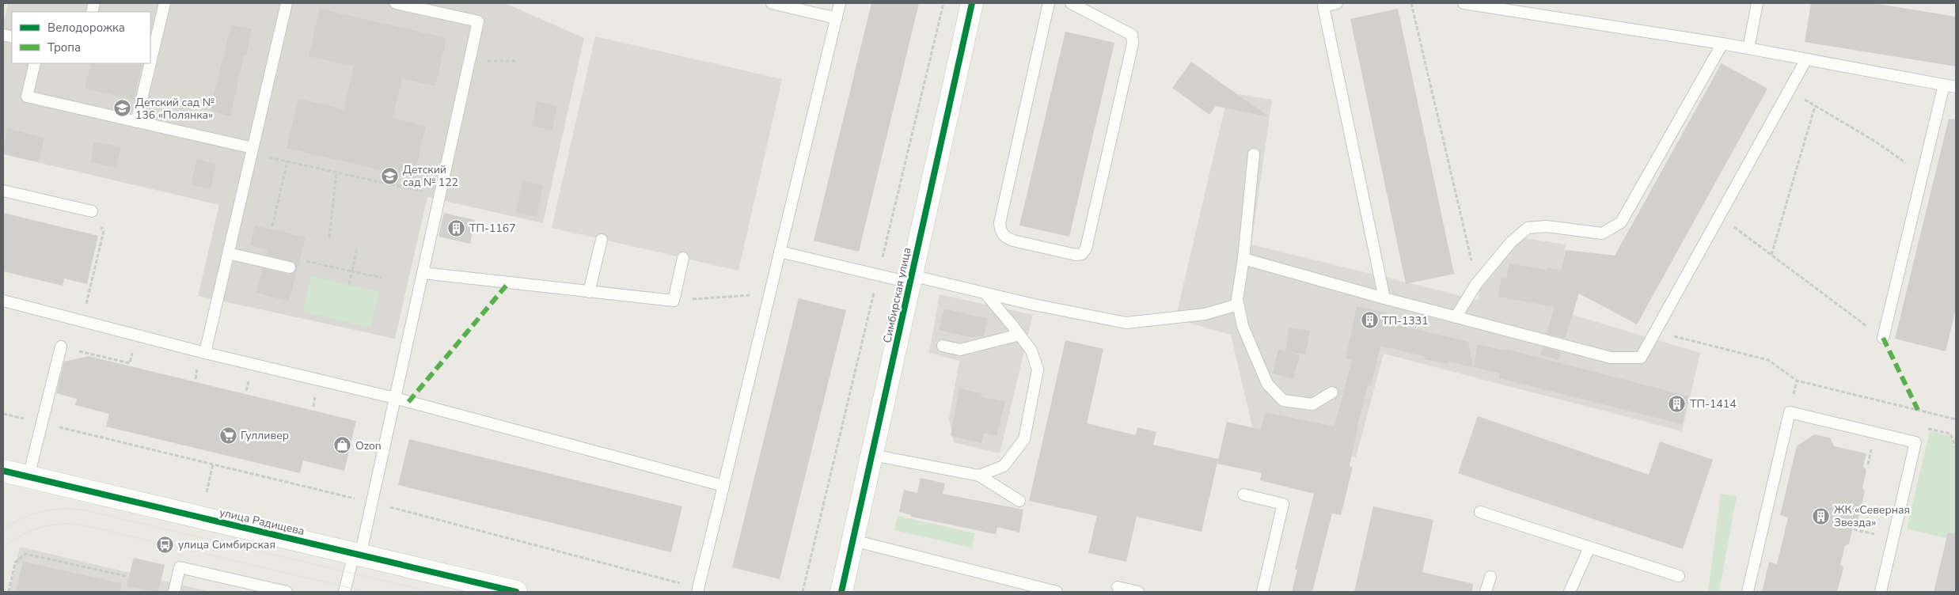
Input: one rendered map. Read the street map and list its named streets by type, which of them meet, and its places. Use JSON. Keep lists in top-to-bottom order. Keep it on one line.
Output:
{"streets":{"street":["Симбирская улица","улица Радищева"]},"places":{"school or university":["Детский сад № 136 «Полянка»","Детский сад № 122"],"building":["ТП-1167","ТП-1331","ТП-1414","ЖК «Северная Звезда»"],"supermarket":["Гулливер"],"shop":["Ozon"],"bus stop":["улица Симбирская"]},"legend":["Велодорожка","Тропа"]}
